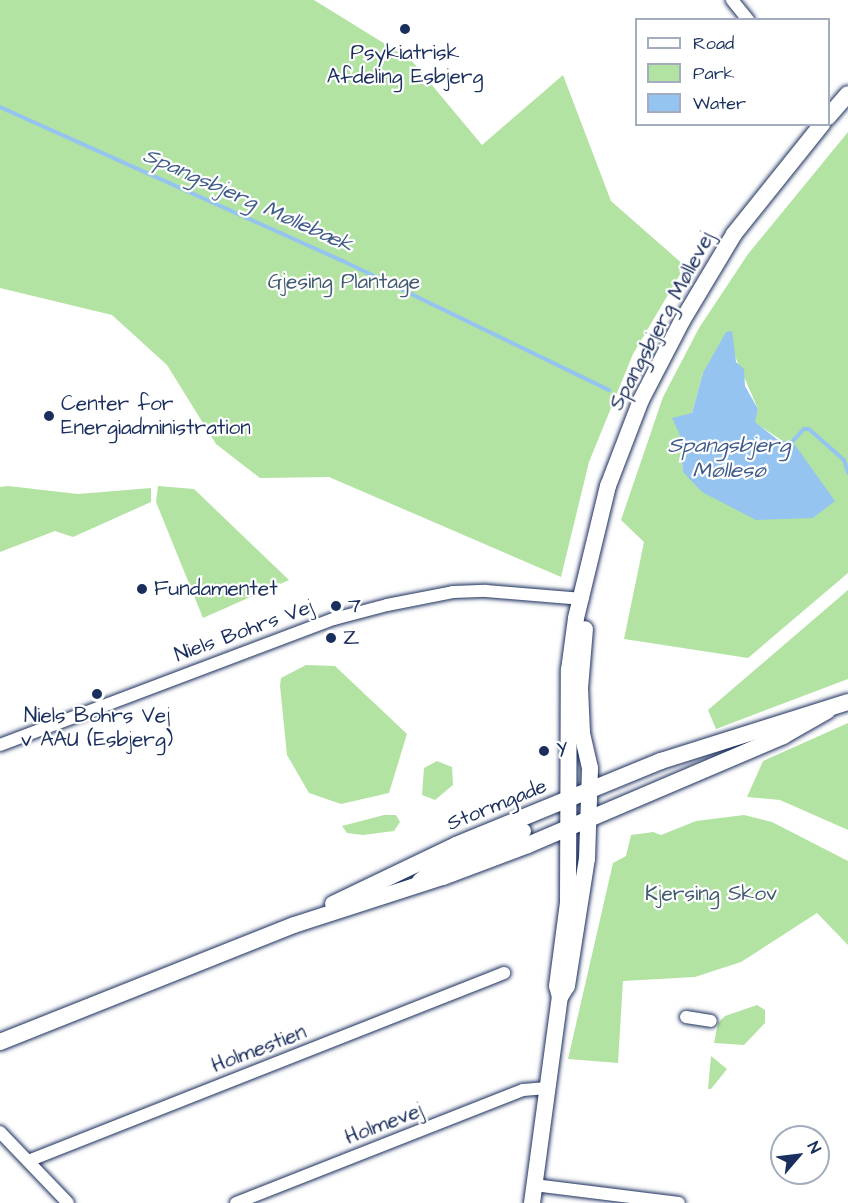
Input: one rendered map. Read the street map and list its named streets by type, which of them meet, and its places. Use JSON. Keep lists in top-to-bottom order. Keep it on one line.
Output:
{"streets":{"street":["Spangsbjerg Møllevej","Niels Bohrs Vej","Stormgade","Holmestien","Holmevej"]},"crossings":[["Spangsbjerg Møllevej","Niels Bohrs Vej"],["Spangsbjerg Møllevej","Stormgade"],["Spangsbjerg Møllevej","Holmevej"]],"water":["Spangsbjerg Møllebæk","Spangsbjerg Møllesø"],"parks":["Gjesing Plantage","Kjersing Skov"],"places":["Psykiatrisk Afdeling Esbjerg","Center for Energiadministration","Fundamentet","7","Z","Niels Bohrs Vej v AAU (Esbjerg)","Y"],"legend":["Road","Park","Water"],"north":"top right"}
